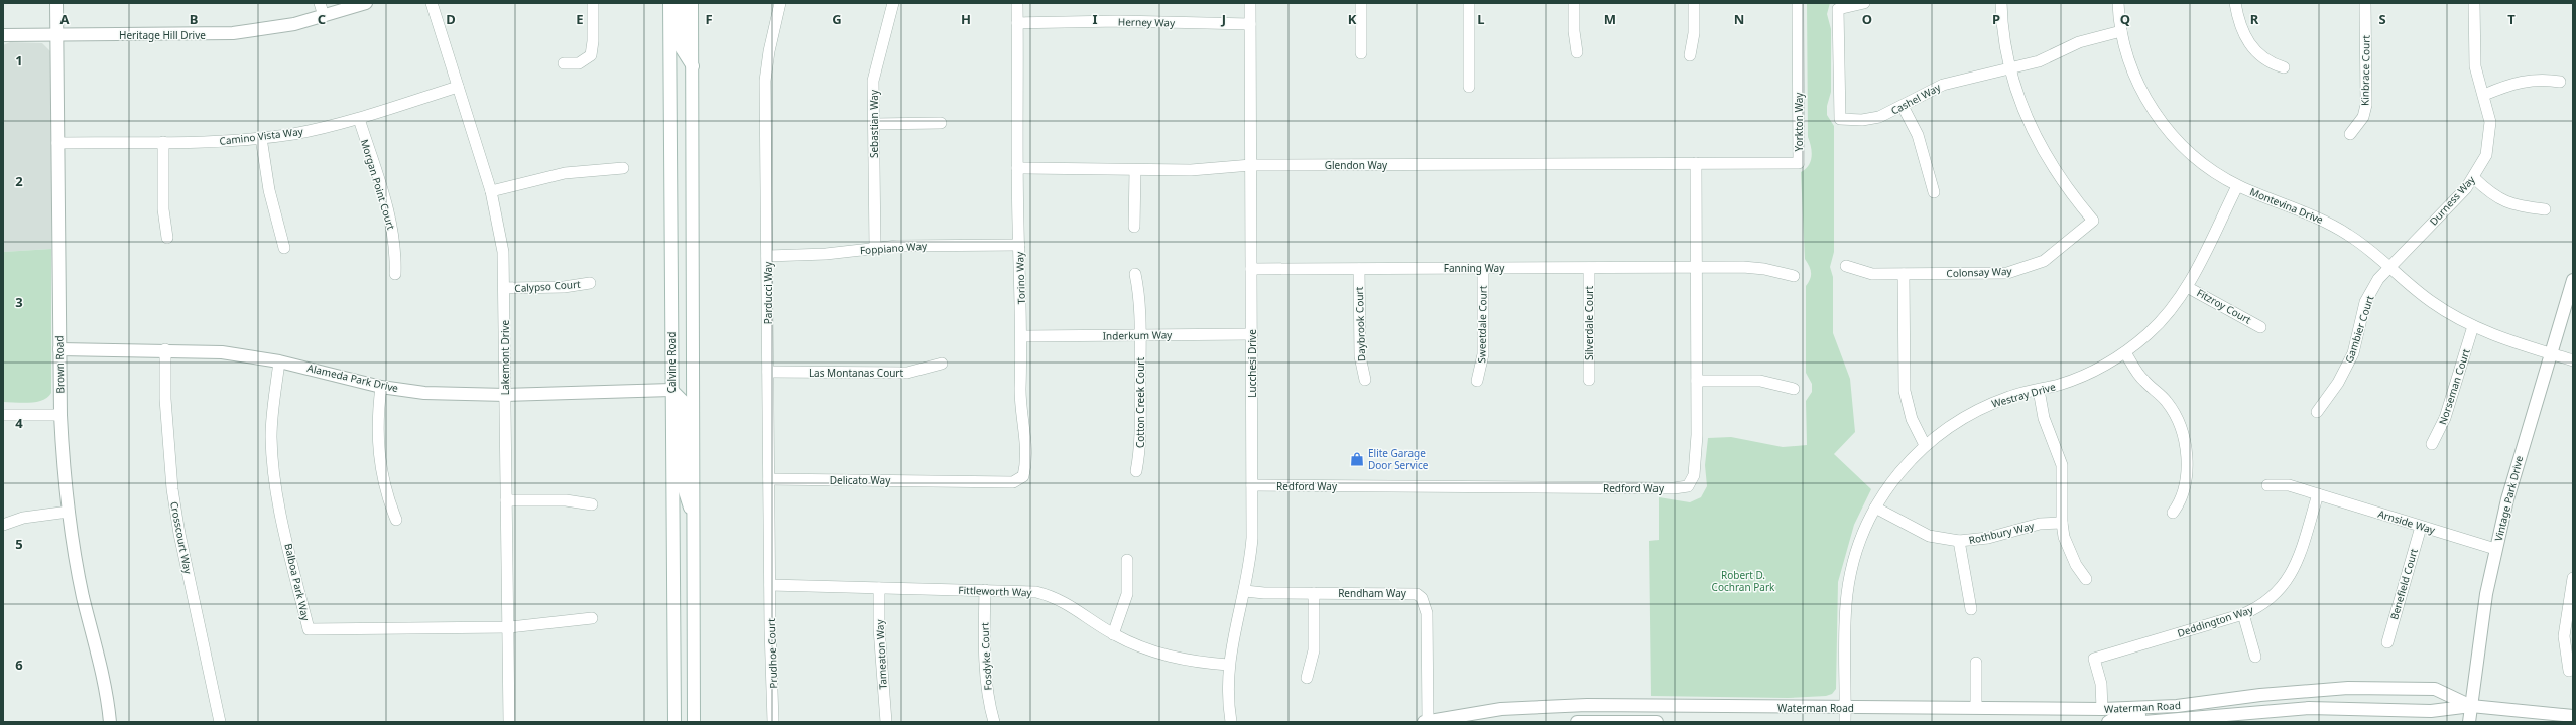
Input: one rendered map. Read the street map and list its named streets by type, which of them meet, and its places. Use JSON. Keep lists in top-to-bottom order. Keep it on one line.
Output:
{"streets":{"street":["Herney Way","Heritage Hill Drive","Kinbrace Court","Cashel Way","Yorkton Way","Sebastian Way","Camino Vista Way","Glendon Way","Morgan Point Court","Durness Way","Montevina Drive","Foppiano Way","Fanning Way","Colonsay Way","Torino Way","Calypso Court","Parducci Way","Fitzroy Court","Silverdale Court","Daybrook Court","Sweetdale Court","Gambier Court","Inderkum Way","Lakemont Drive","Calvine Road","Lucchesi Drive","Brown Road","Las Montanas Court","Alameda Park Drive","Norseman Court","Westray Drive","Cotton Creek Court","Delicato Way","Redford Way","Vintage Park Drive","Arnside Way","Rothbury Way","Crosscourt Way","Balboa Park Way","Benefield Court","Fittleworth Way","Rendham Way","Deddington Way","Prudhoe Court","Tameaton Way","Fosdyke Court","Waterman Road"]},"crossings":[["Herney Way","Torino Way"],["Herney Way","Lucchesi Drive"],["Heritage Hill Drive","Brown Road"],["Cashel Way","Montevina Drive"],["Cashel Way","Colonsay Way"],["Yorkton Way","Glendon Way"],["Yorkton Way","Redford Way"],["Sebastian Way","Foppiano Way"],["Camino Vista Way","Morgan Point Court"],["Camino Vista Way","Lakemont Drive"],["Camino Vista Way","Brown Road"],["Glendon Way","Torino Way"],["Glendon Way","Lucchesi Drive"],["Glendon Way","Redford Way"],["Durness Way","Montevina Drive"],["Durness Way","Gambier Court"],["Montevina Drive","Gambier Court"],["Montevina Drive","Norseman Court"],["Montevina Drive","Westray Drive"],["Montevina Drive","Vintage Park Drive"],["Foppiano Way","Torino Way"],["Foppiano Way","Parducci Way"],["Fanning Way","Silverdale Court"],["Fanning Way","Daybrook Court"],["Fanning Way","Sweetdale Court"],["Fanning Way","Lucchesi Drive"],["Fanning Way","Redford Way"],["Torino Way","Inderkum Way"],["Torino Way","Delicato Way"],["Calypso Court","Lakemont Drive"],["Parducci Way","Las Montanas Court"],["Parducci Way","Delicato Way"],["Parducci Way","Fittleworth Way"],["Parducci Way","Prudhoe Court"],["Fitzroy Court","Westray Drive"],["Inderkum Way","Lucchesi Drive"],["Inderkum Way","Cotton Creek Court"],["Lakemont Drive","Alameda Park Drive"],["Lakemont Drive","Balboa Park Way"],["Calvine Road","Alameda Park Drive"],["Lucchesi Drive","Redford Way"],["Lucchesi Drive","Fittleworth Way"],["Lucchesi Drive","Rendham Way"],["Brown Road","Alameda Park Drive"],["Alameda Park Drive","Crosscourt Way"],["Alameda Park Drive","Balboa Park Way"],["Westray Drive","Rothbury Way"],["Westray Drive","Waterman Road"],["Vintage Park Drive","Arnside Way"],["Vintage Park Drive","Waterman Road"],["Arnside Way","Benefield Court"],["Arnside Way","Deddington Way"],["Fittleworth Way","Prudhoe Court"],["Fittleworth Way","Tameaton Way"],["Fittleworth Way","Fosdyke Court"],["Rendham Way","Waterman Road"],["Deddington Way","Waterman Road"]],"parks":["Robert D. Cochran Park"],"places":{"shop":["Elite Garage Door Service"]},"grid":{"columns":["A","B","C","D","E","F","G","H","I","J","K","L","M","N","O","P","Q","R","S","T"],"rows":["1","2","3","4","5","6"]}}
